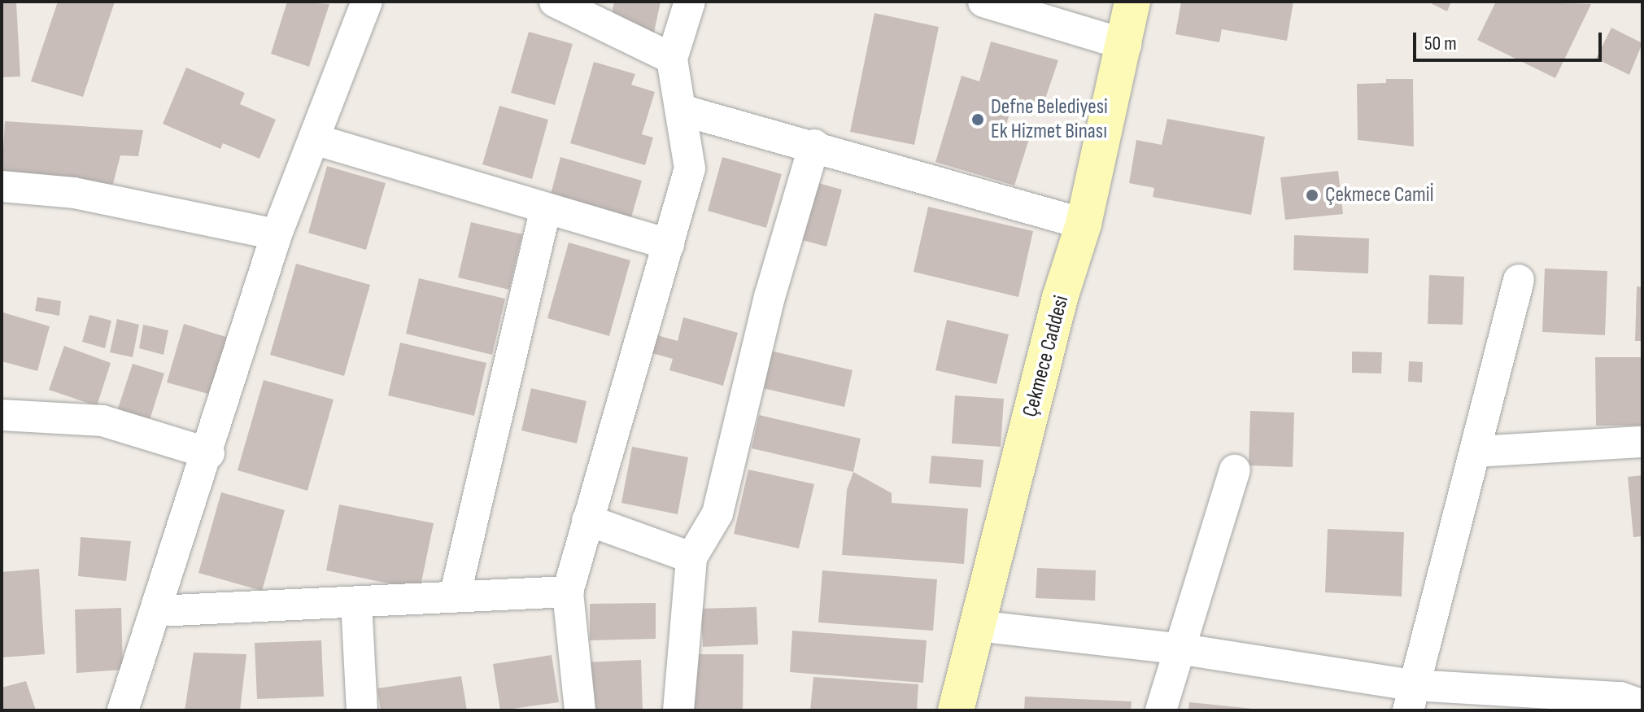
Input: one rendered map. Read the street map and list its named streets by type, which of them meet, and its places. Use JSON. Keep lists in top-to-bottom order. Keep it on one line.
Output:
{"streets":{"main road":["Çekmece Caddesi"]},"places":["Defne Belediyesi Ek Hizmet Binası","Çekmece Camiİ"],"scale_bar":"50 m"}
